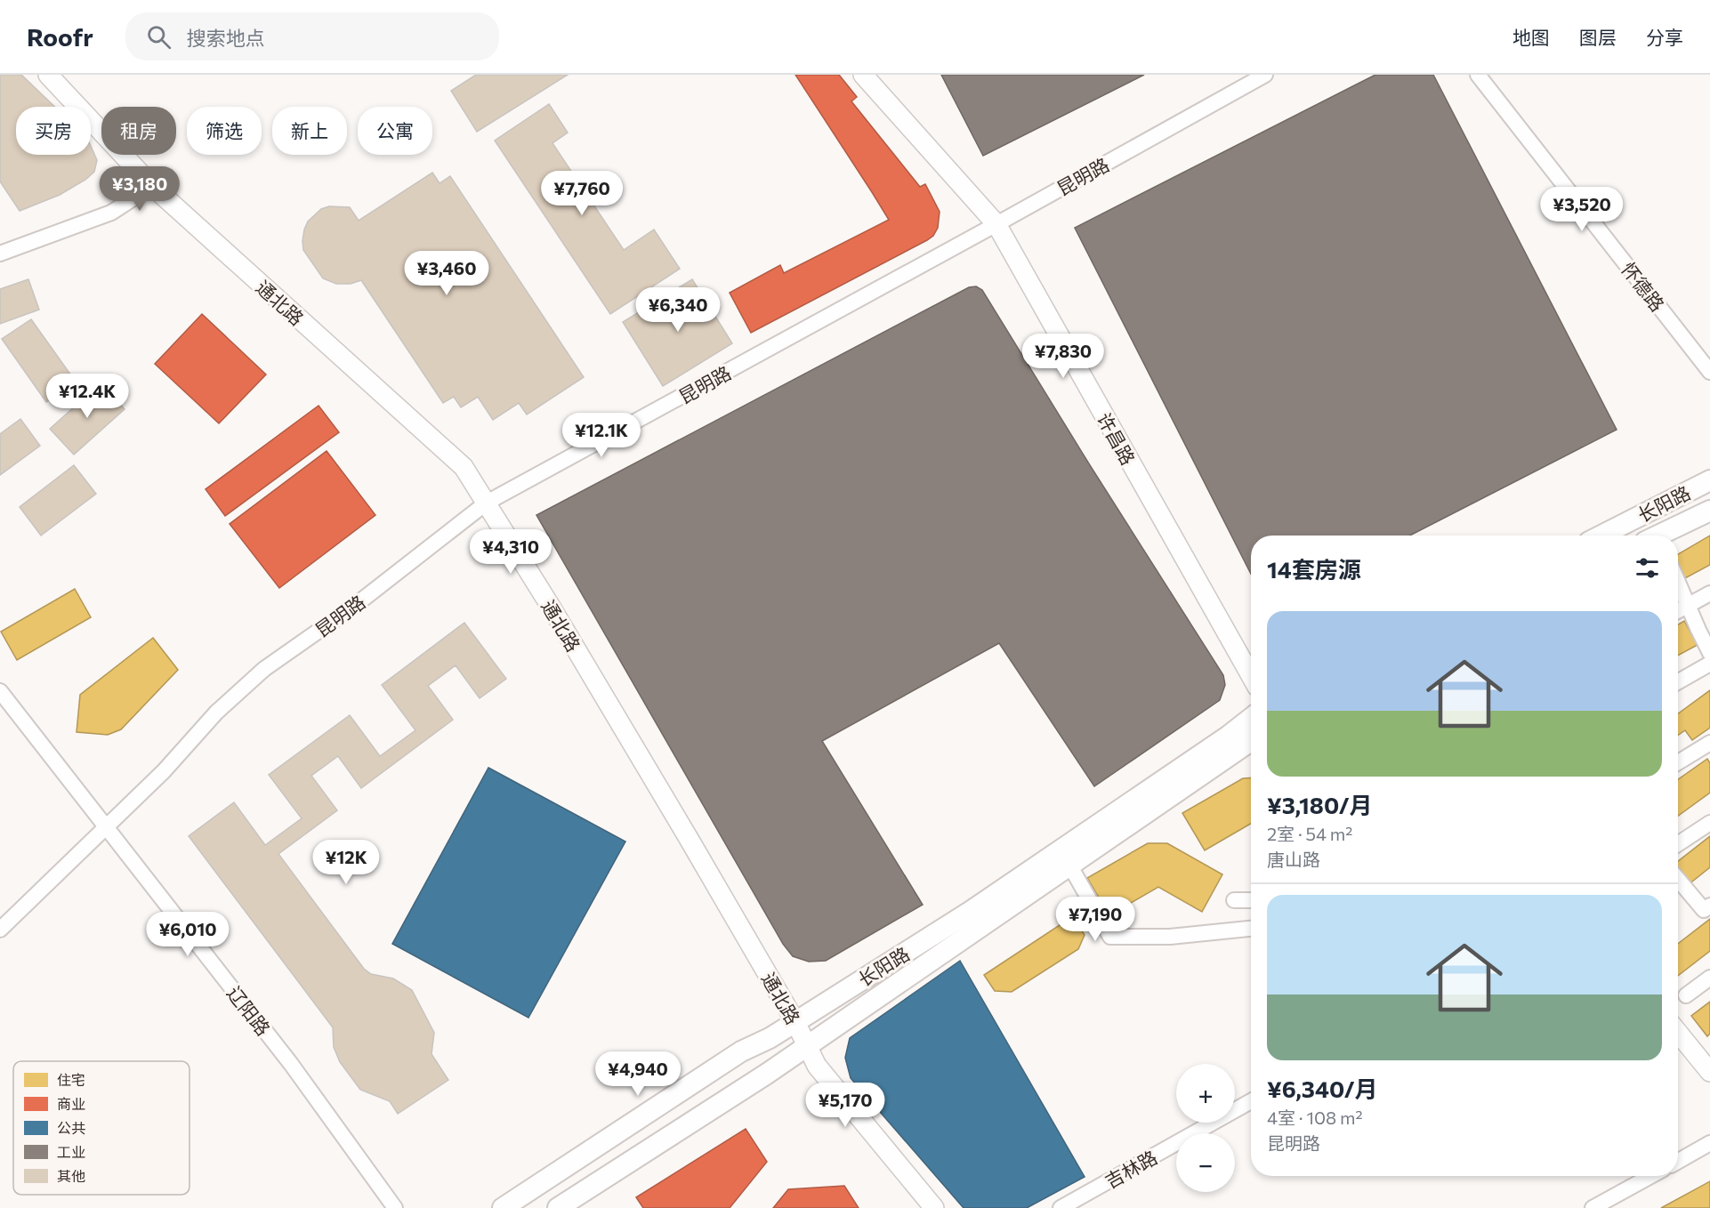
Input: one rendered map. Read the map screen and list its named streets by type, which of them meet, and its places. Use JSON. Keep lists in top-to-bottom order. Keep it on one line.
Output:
{"streets":{"main road":["长阳路"],"street":["昆明路","怀德路","通北路","许昌路","辽阳路","吉林路"]},"crossings":[["昆明路","通北路"],["昆明路","许昌路"],["昆明路","辽阳路"],["通北路","长阳路"]],"legend":["住宅","商业","公共","工业","其他"],"page":{"header":"Roofr","search":"搜索地点","nav":["地图","图层","分享"],"chip":["买房","租房","筛选","新上","公寓"],"price":["¥3,180","¥7,760","¥3,520","¥3,460","¥6,340","¥7,830","¥12.4K","¥12.1K","¥4,310","¥12K","¥7,190","¥6,010","¥4,940","¥5,170"],"heading":"14套房源","list":[{"name":"¥3,180/月","note":"2室 · 54 m² · 唐山路"},{"name":"¥6,340/月","note":"4室 · 108 m² · 昆明路"}],"map_buttons":["+","−"]}}
